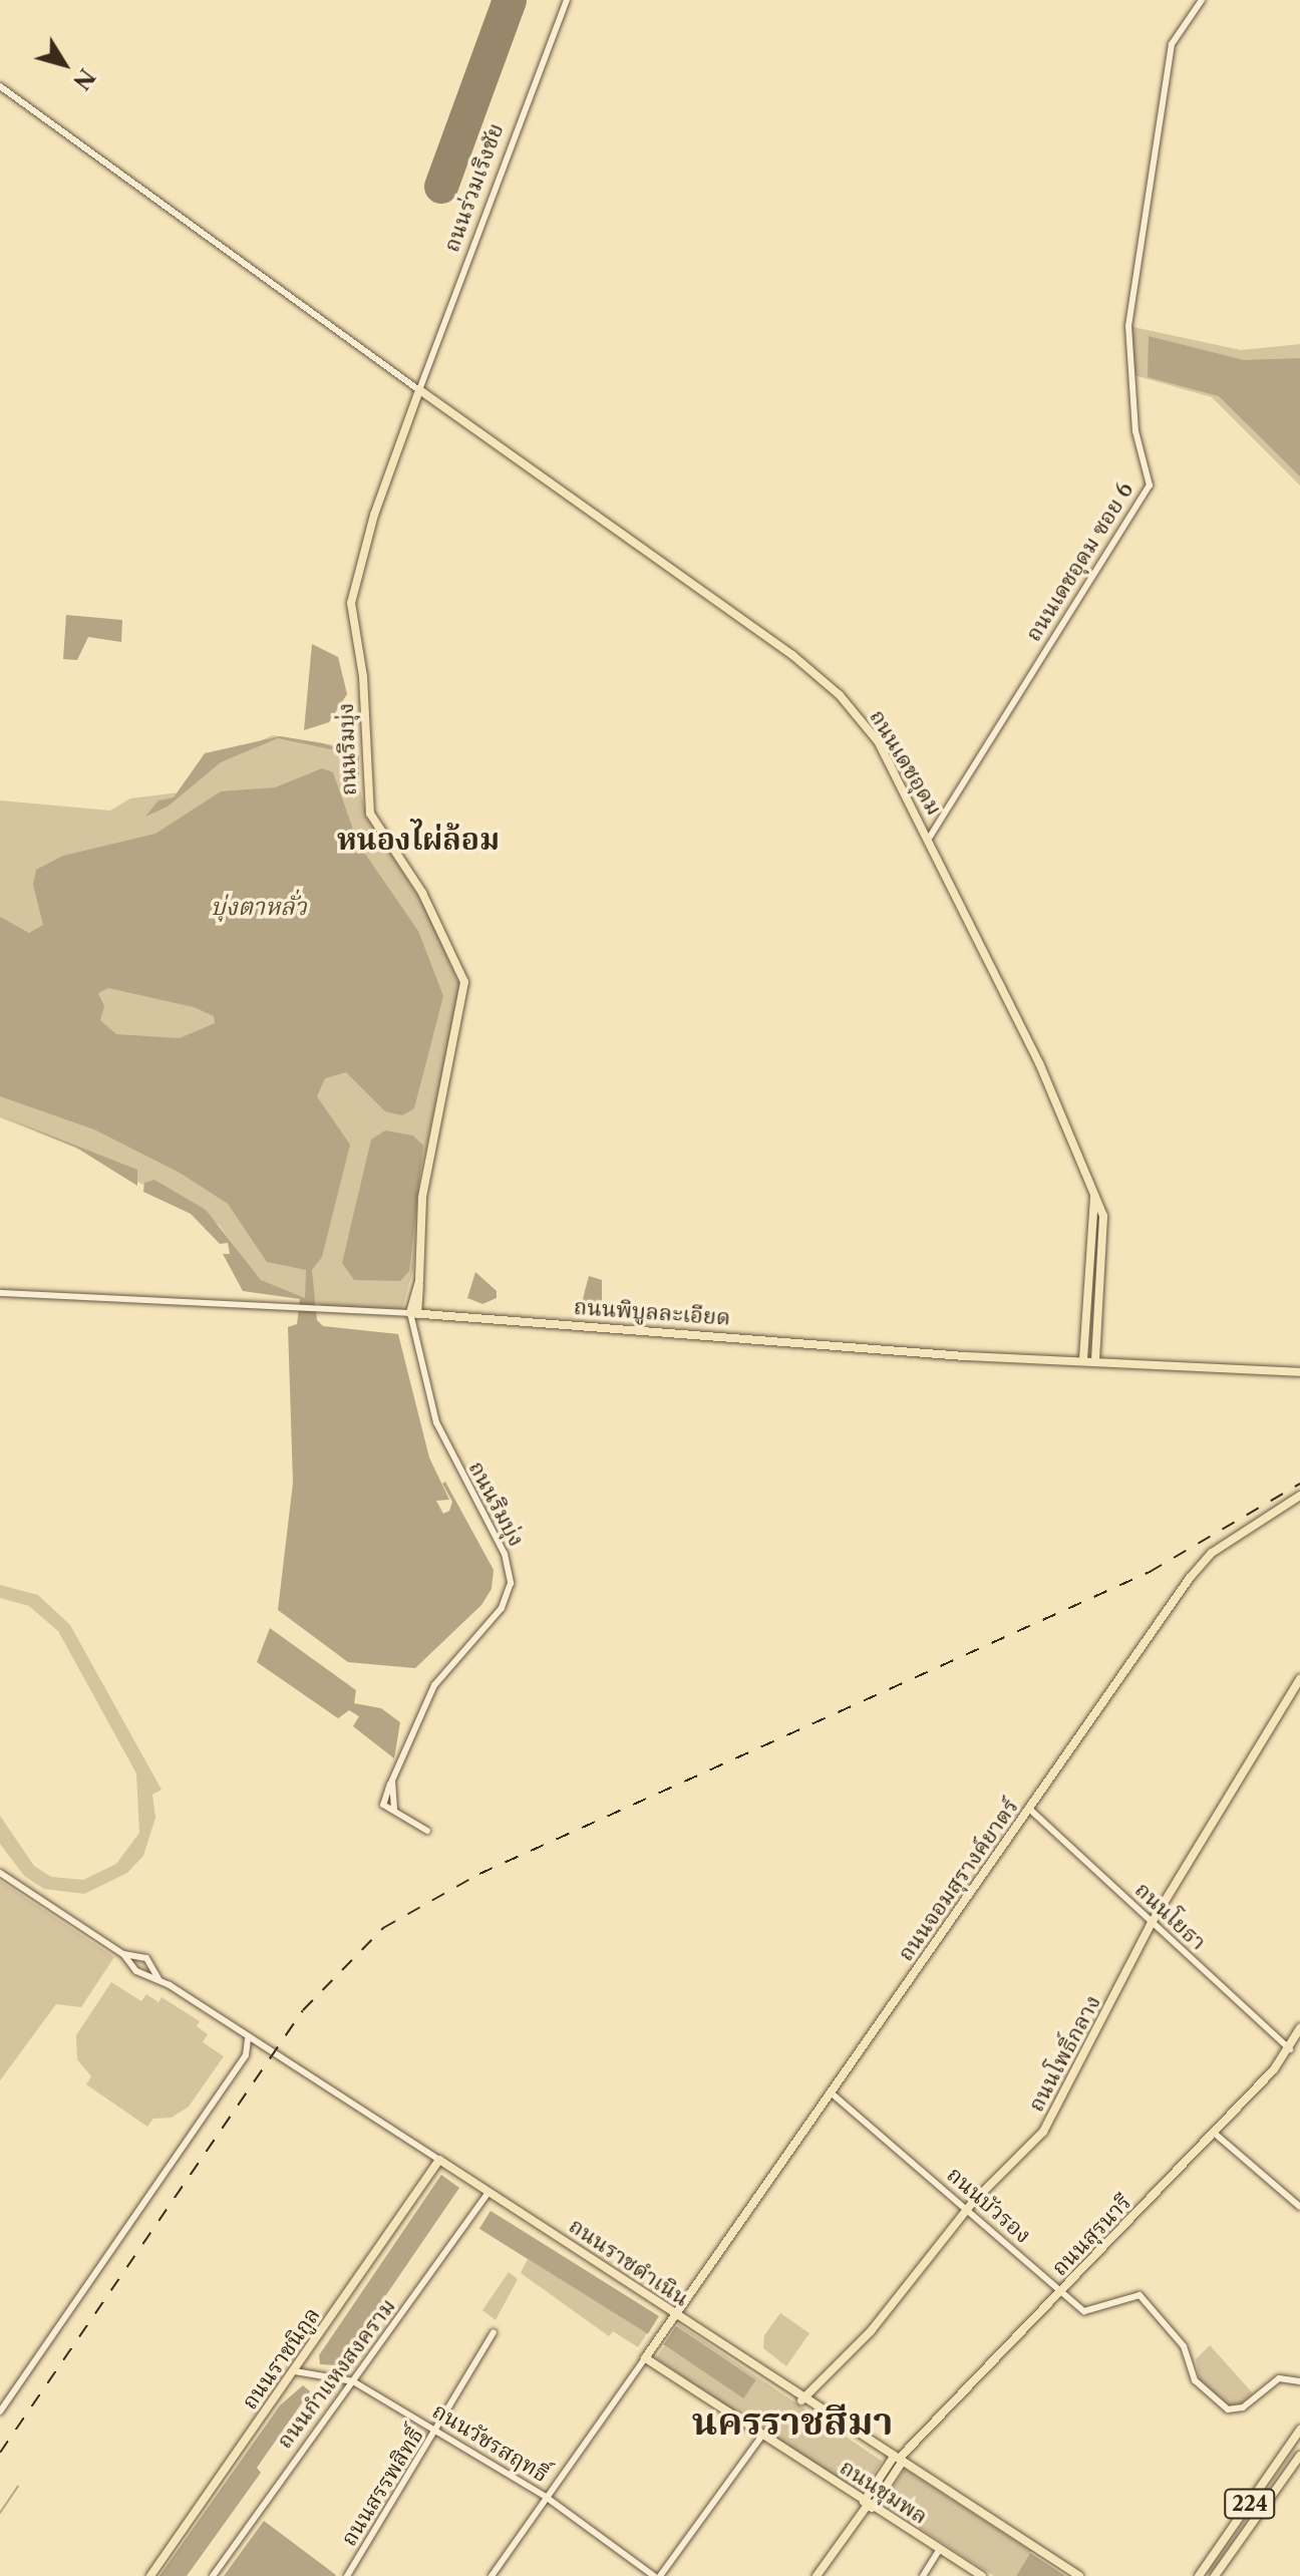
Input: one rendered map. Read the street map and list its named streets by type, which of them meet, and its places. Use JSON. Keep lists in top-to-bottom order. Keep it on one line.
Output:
{"streets":{"main road":["ถนนริมบุ่ง","ถนนเดชอุดม","ถนนพิบูลละเอียด","ถนนจอมสุรางค์ยาตร์","ถนนโพธิ์กลาง","ถนนสุรนารี","ถนนราชดำเนิน","ถนนราชนิกูล","ถนนชุมพล","224"],"street":["ถนนร่วมเริงชัย","ถนนเดชอุดม ซอย 6","ถนนโยธา","ถนนบัวรอง","ถนนกำแหงสงคราม","ถนนวัชรสฤทธิ์","ถนนสรรพสิทธิ์"]},"crossings":[["ถนนร่วมเริงชัย","ถนนริมบุ่ง"],["ถนนร่วมเริงชัย","ถนนเดชอุดม"],["ถนนเดชอุดม ซอย 6","ถนนเดชอุดม"],["ถนนริมบุ่ง","ถนนเดชอุดม"],["ถนนริมบุ่ง","ถนนพิบูลละเอียด"],["ถนนเดชอุดม","ถนนพิบูลละเอียด"],["ถนนจอมสุรางค์ยาตร์","ถนนโยธา"],["ถนนจอมสุรางค์ยาตร์","ถนนบัวรอง"],["ถนนจอมสุรางค์ยาตร์","ถนนราชดำเนิน"],["ถนนจอมสุรางค์ยาตร์","ถนนชุมพล"],["ถนนโยธา","ถนนโพธิ์กลาง"],["ถนนโยธา","ถนนสุรนารี"],["ถนนโพธิ์กลาง","ถนนบัวรอง"],["ถนนโพธิ์กลาง","ถนนราชดำเนิน"],["ถนนบัวรอง","ถนนสุรนารี"],["ถนนสุรนารี","ถนนราชดำเนิน"],["ถนนสุรนารี","ถนนชุมพล"],["ถนนราชดำเนิน","ถนนราชนิกูล"],["ถนนราชดำเนิน","ถนนกำแหงสงคราม"],["ถนนราชนิกูล","ถนนวัชรสฤทธิ์"],["ถนนกำแหงสงคราม","ถนนวัชรสฤทธิ์"],["ถนนวัชรสฤทธิ์","ถนนสรรพสิทธิ์"]],"districts":["หนองไผ่ล้อม","นครราชสีมา"],"water":["บุ่งตาหลั่ว"],"north":"bottom right"}
